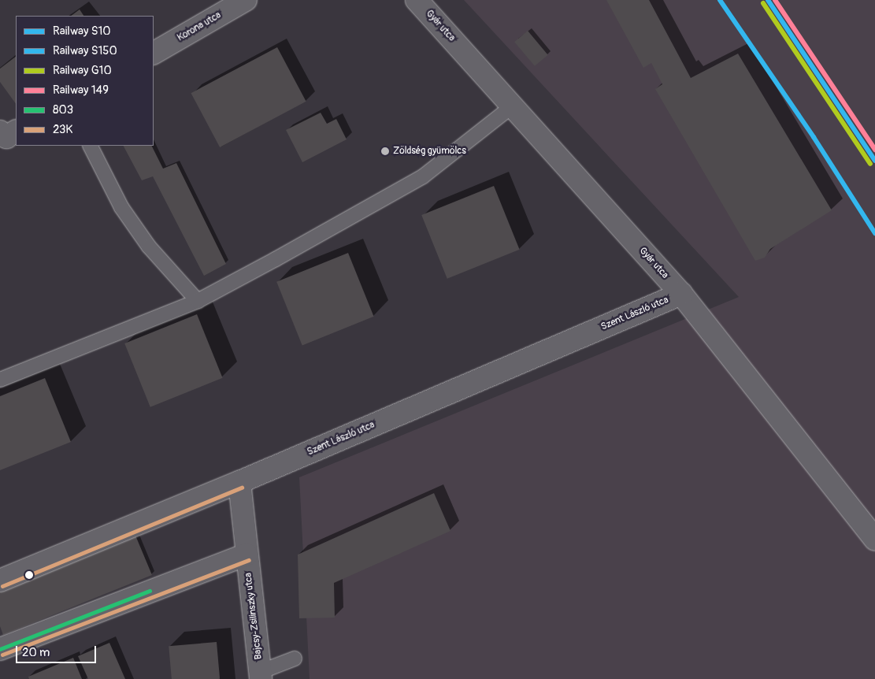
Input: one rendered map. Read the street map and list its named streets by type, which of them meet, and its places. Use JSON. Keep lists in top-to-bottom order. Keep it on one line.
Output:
{"streets":{"street":["Gyár utca","Korona utca","Szent László utca","Bajcsy-Zsilinszky utca"]},"crossings":[["Gyár utca","Szent László utca"],["Szent László utca","Bajcsy-Zsilinszky utca"]],"places":["Zöldség gyümölcs"],"lines":["rail line S10","rail line S150","rail line 149","rail line G10","transit line 23K","transit line 803"],"legend":["Railway S10","Railway S150","Railway G10","Railway 149","803","23K"],"scale_bar":"20 m"}
